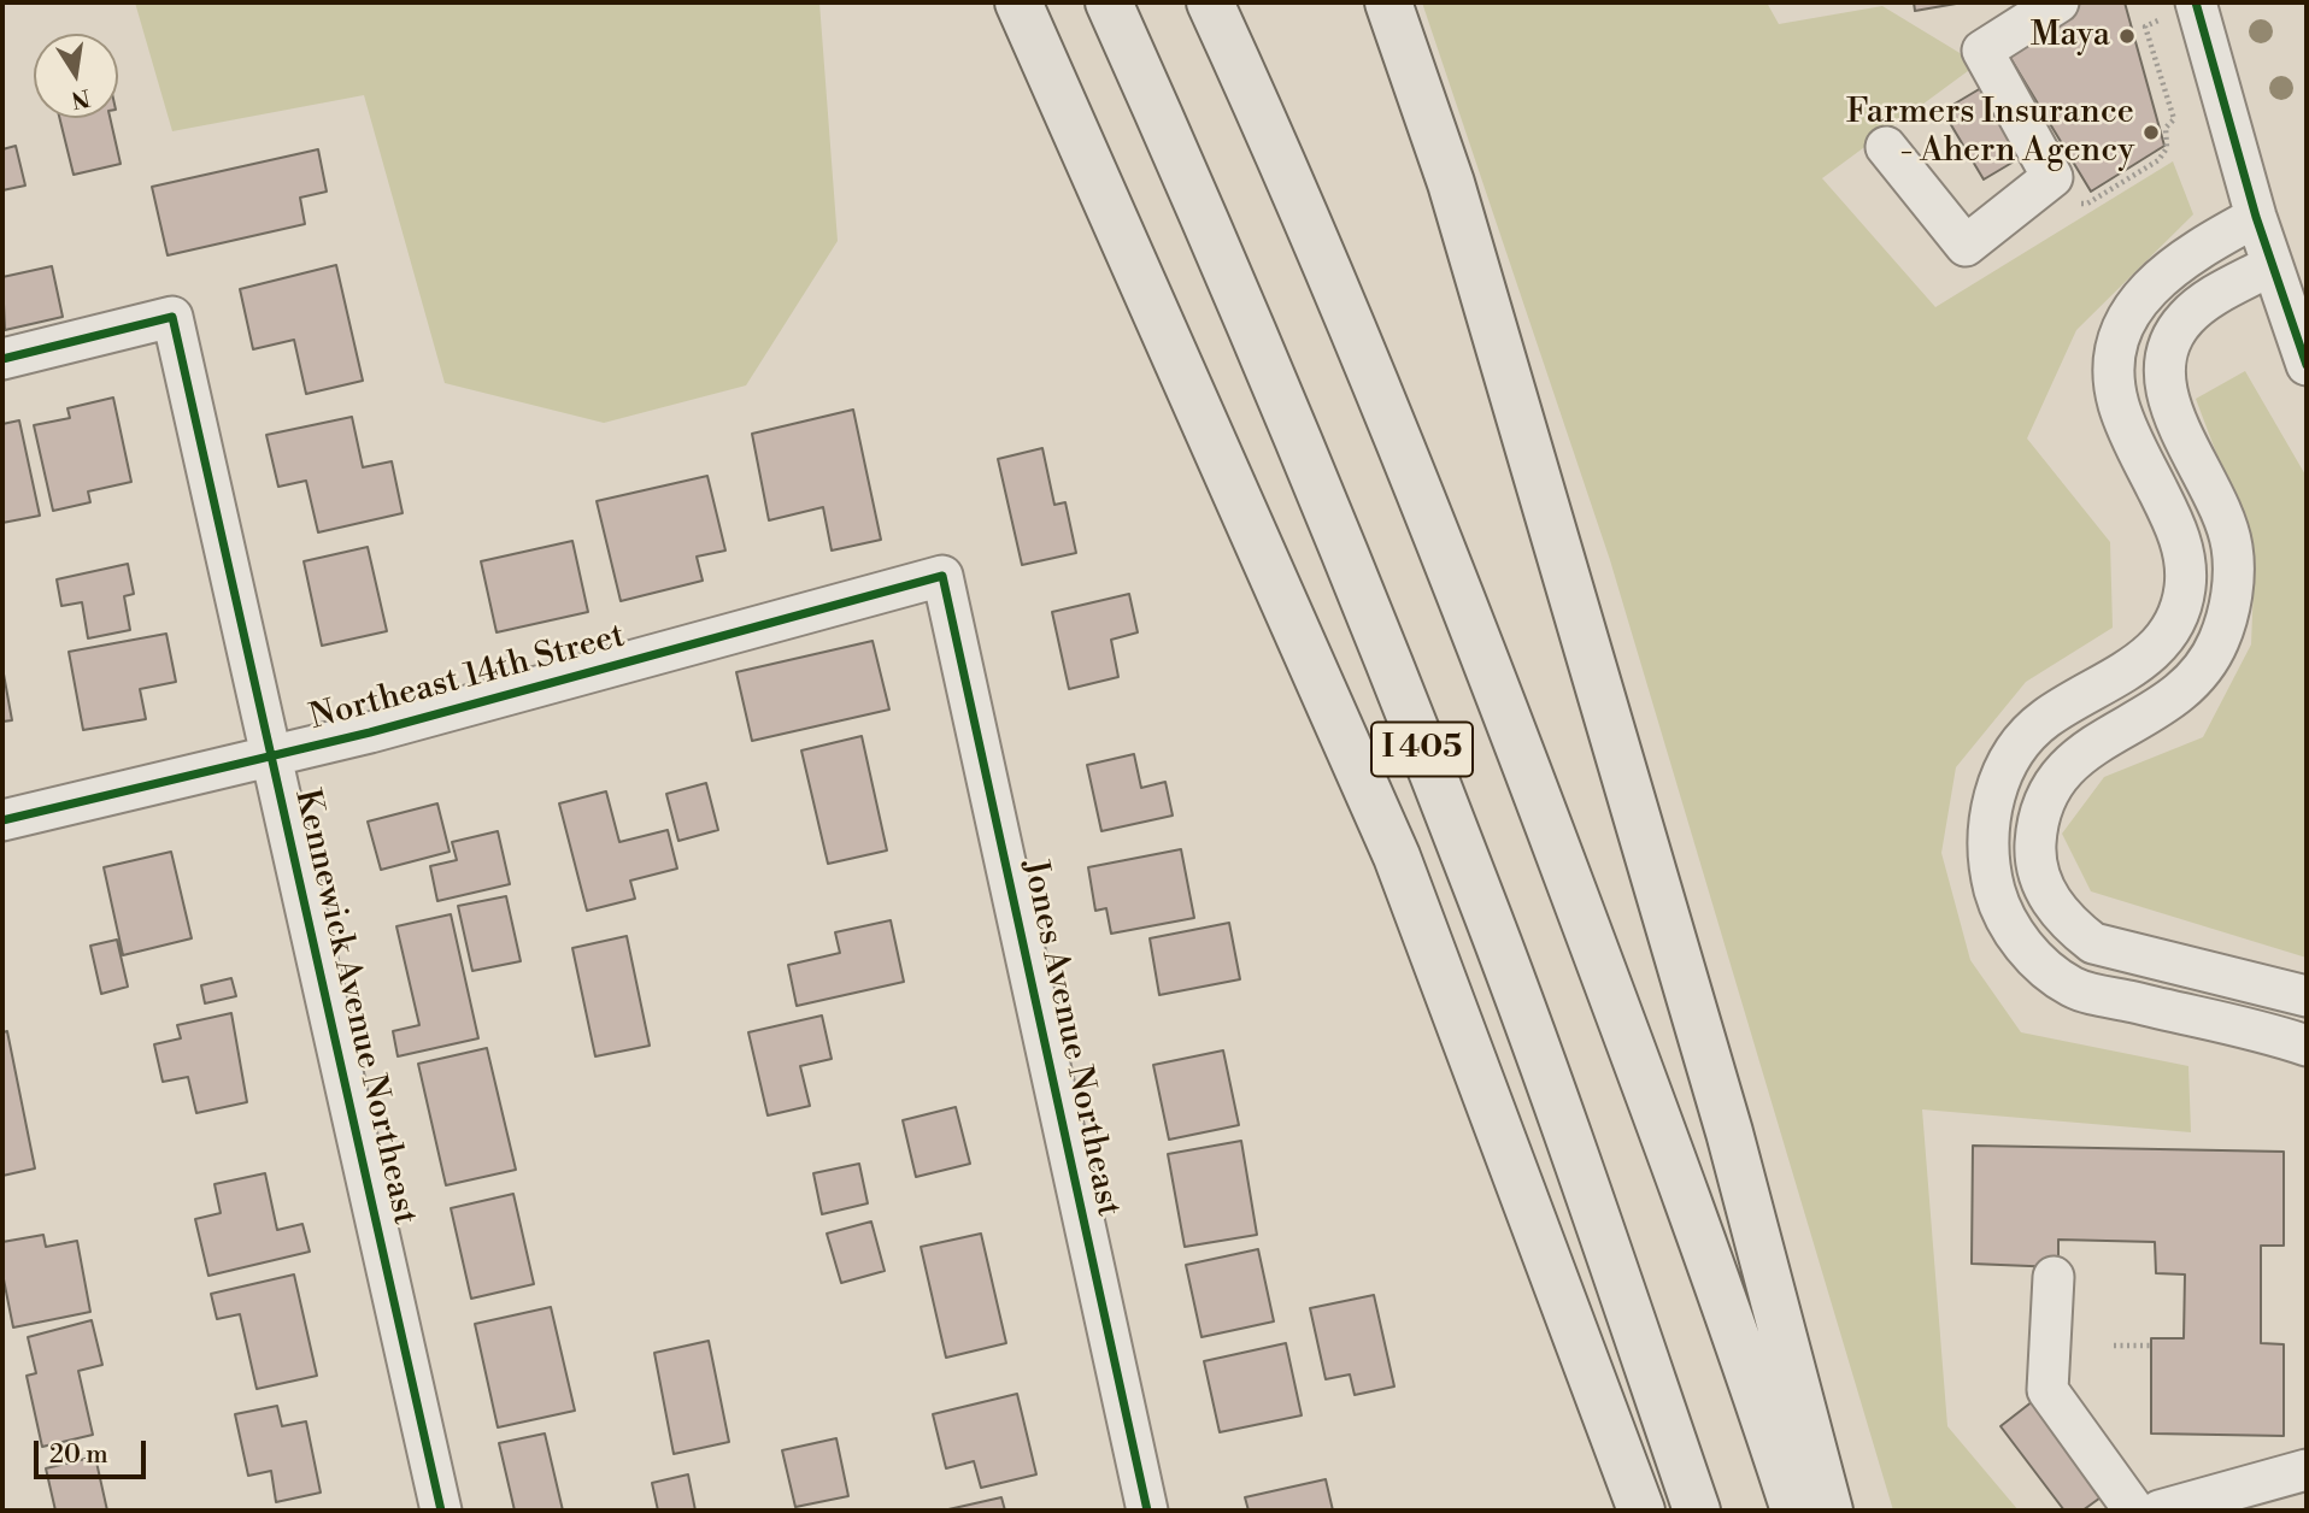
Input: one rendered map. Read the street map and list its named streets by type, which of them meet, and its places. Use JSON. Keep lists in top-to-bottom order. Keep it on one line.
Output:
{"streets":{"highway":["I 405"],"street":["Northeast 14th Street","Kennewick Avenue Northeast","Jones Avenue Northeast"]},"crossings":[["Northeast 14th Street","Kennewick Avenue Northeast"],["Northeast 14th Street","Jones Avenue Northeast"]],"places":["Maya","Farmers Insurance - Ahern Agency"],"scale_bar":"20 m","north":"bottom"}
